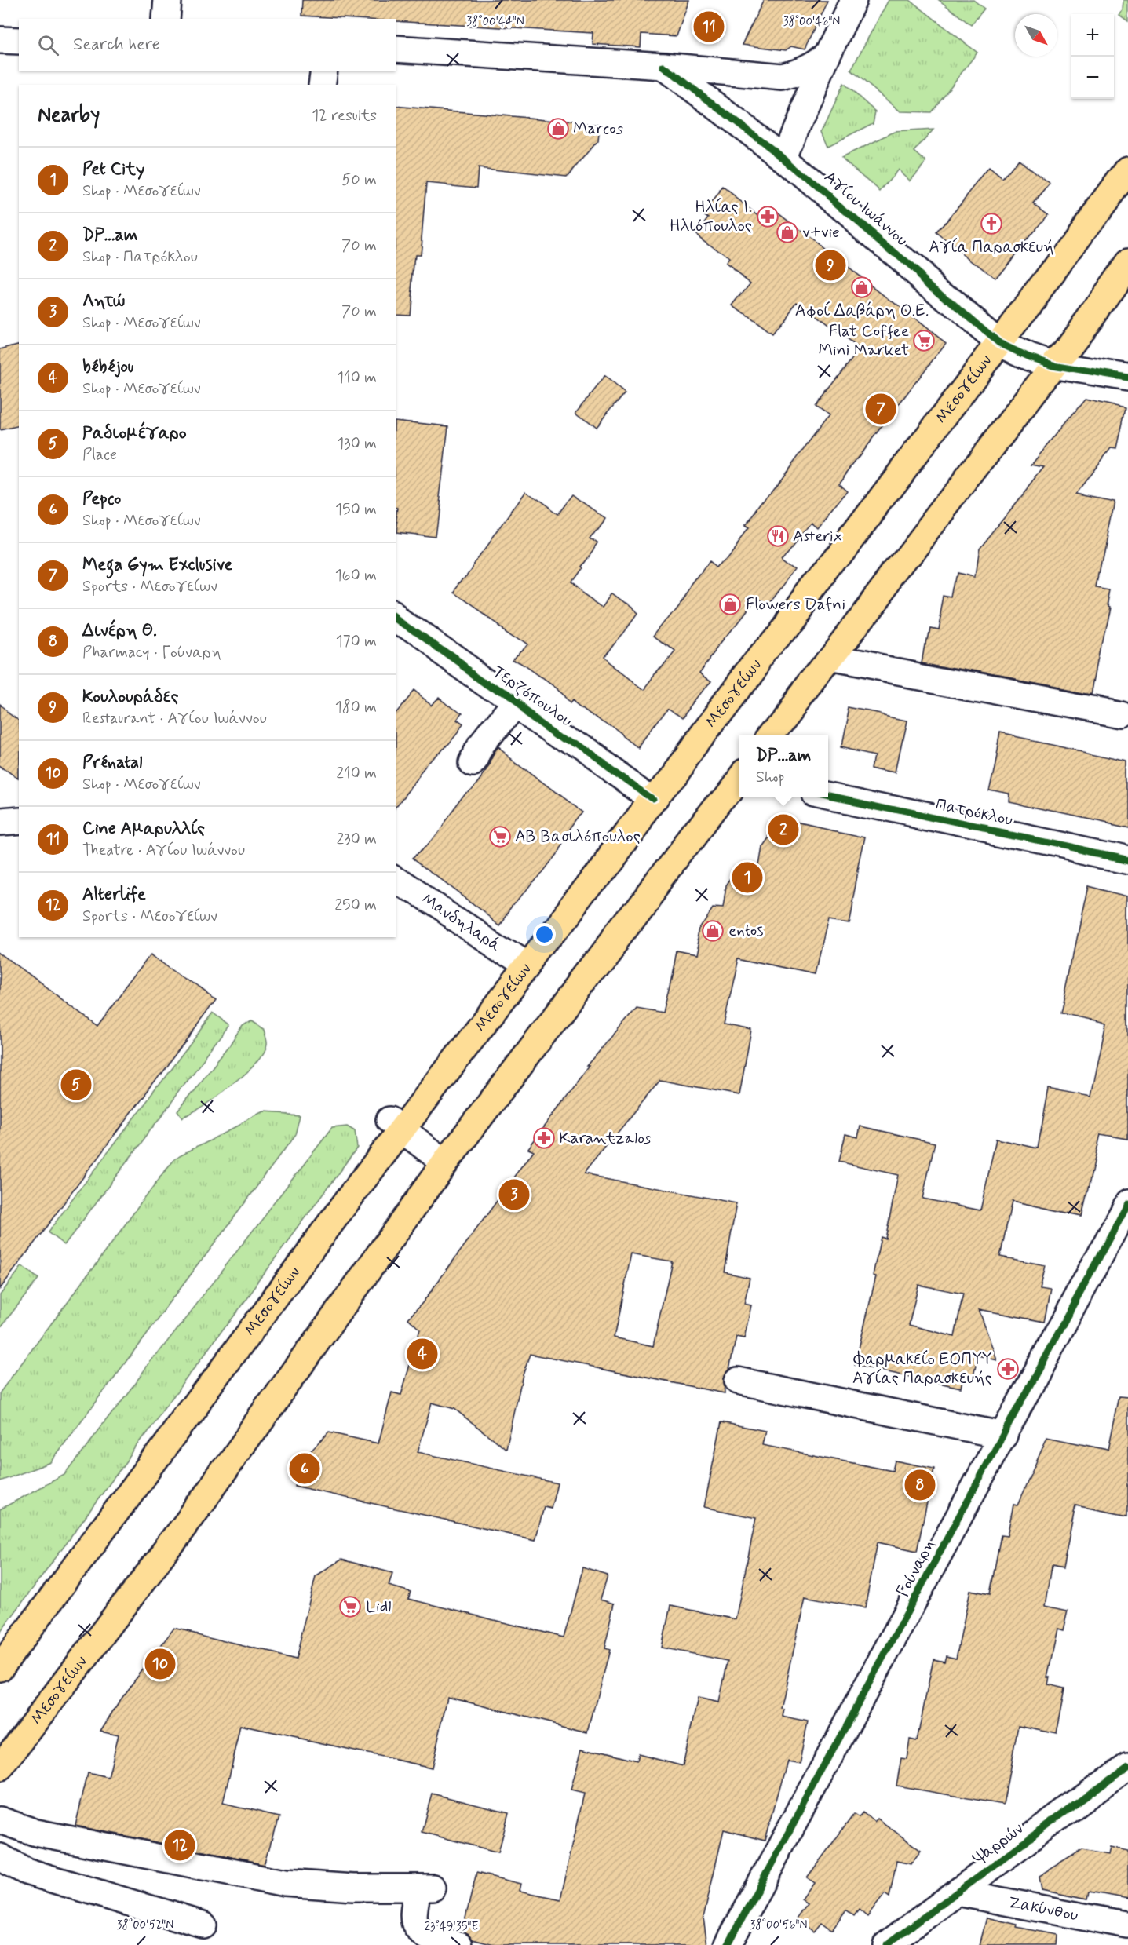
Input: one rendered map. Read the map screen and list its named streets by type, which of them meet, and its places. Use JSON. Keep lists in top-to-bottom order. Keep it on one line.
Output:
{"streets":{"main road":["Μεσογείων"],"street":["Αγίου Ιωάννου","Τερζόπουλου","Πατρόκλου","Μανδηλαρά","Γούναρη","Ψαρρών","Ζακύνθου"]},"crossings":[["Αγίου Ιωάννου","Μεσογείων"],["Μεσογείων","Τερζόπουλου"],["Μεσογείων","Μανδηλαρά"],["Ψαρρών","Ζακύνθου"]],"places":{"shop":["Marcos","v+vie","Αφοί Δαβάρη Ο.Ε.","Flowers Dafni","entos"],"pharmacy":["Ηλίας Ι. Ηλιόπουλος","Karantzalos","Φαρμακείο ΕΟΠΥΥ Αγίας Παρασκευής"],"church":["Αγία Παρασκευή"],"supermarket":["Flat Coffee Mini Market","ΑΒ Βασιλόπουλος","Lidl"],"restaurant":["Asterix"]},"north":"bottom right","page":{"pins":["11","9","7","2","1","5","3","4","6","8","10","12"],"map_buttons":["+","−"],"search":"Search here","heading":["Nearby","12 results"],"list":[{"mark":"1","name":"Pet City","note":"Shop · Μεσογείων","value":"50 m"},{"mark":"2","name":"DP...am","note":"Shop · Πατρόκλου","value":"70 m"},{"mark":"3","name":"Λητώ","note":"Shop · Μεσογείων","value":"70 m"},{"mark":"4","name":"bébéjou","note":"Shop · Μεσογείων","value":"110 m"},{"mark":"5","name":"Ραδιομέγαρο","note":"Place","value":"130 m"},{"mark":"6","name":"Pepco","note":"Shop · Μεσογείων","value":"150 m"},{"mark":"7","name":"Mega Gym Exclusive","note":"Sports · Μεσογείων","value":"160 m"},{"mark":"8","name":"Δινέρη Θ.","note":"Pharmacy · Γούναρη","value":"170 m"},{"mark":"9","name":"Κουλουράδες","note":"Restaurant · Αγίου Ιωάννου","value":"180 m"},{"mark":"10","name":"Prénatal","note":"Shop · Μεσογείων","value":"210 m"},{"mark":"11","name":"Cine Αμαρυλλίς","note":"Theatre · Αγίου Ιωάννου","value":"230 m"},{"mark":"12","name":"Alterlife","note":"Sports · Μεσογείων","value":"250 m"}],"popup":["DP...am","Shop"]},"coordinates":["38°00'44\"N","38°00'46\"N","38°00'52\"N","38°00'56\"N","23°49'35\"E"]}
